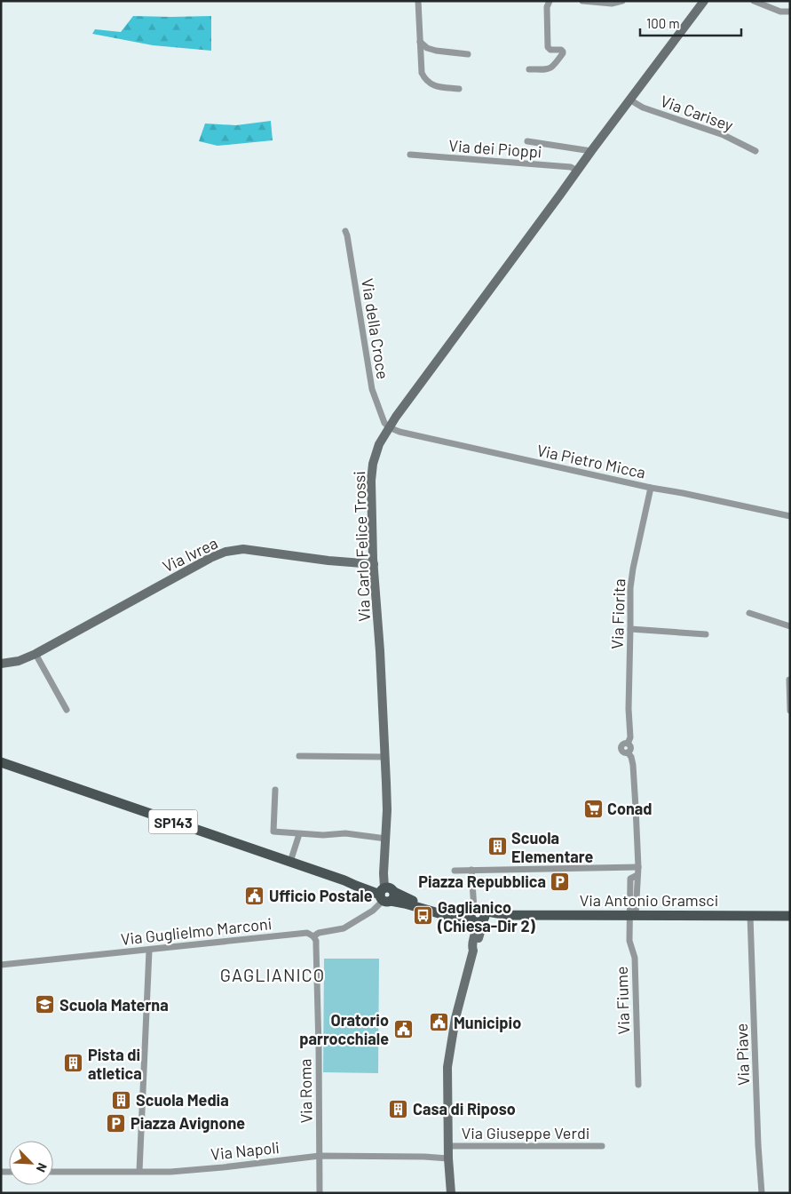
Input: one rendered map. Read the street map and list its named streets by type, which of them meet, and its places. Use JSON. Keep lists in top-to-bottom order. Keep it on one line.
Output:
{"streets":{"main road":["SP143","Via Antonio Gramsci"],"street":["Via Carisey","Via dei Pioppi","Via della Croce","Via Pietro Micca","Via Carlo Felice Trossi","Via Ivrea","Via Fiorita","Via Guglielmo Marconi","Via Fiume","Via Piave","Via Roma","Via Giuseppe Verdi","Via Napoli"]},"crossings":[["Via Carisey","Via Carlo Felice Trossi"],["Via dei Pioppi","Via Carlo Felice Trossi"],["Via della Croce","Via Pietro Micca"],["Via della Croce","Via Carlo Felice Trossi"],["Via Pietro Micca","Via Carlo Felice Trossi"],["Via Pietro Micca","Via Fiorita"],["Via Carlo Felice Trossi","Via Ivrea"],["Via Carlo Felice Trossi","SP143"],["Via Carlo Felice Trossi","Via Antonio Gramsci"],["Via Carlo Felice Trossi","Via Guglielmo Marconi"],["SP143","Via Antonio Gramsci"],["SP143","Via Guglielmo Marconi"],["Via Antonio Gramsci","Via Guglielmo Marconi"],["Via Antonio Gramsci","Via Fiume"],["Via Antonio Gramsci","Via Piave"],["Via Guglielmo Marconi","Via Roma"],["Via Roma","Via Napoli"]],"districts":["GAGLIANICO"],"places":{"supermarket":["Conad"],"building":["Scuola Elementare","Pista di atletica","Scuola Media","Casa di Riposo"],"parking":["Piazza Repubblica","Piazza Avignone"],"public building":["Ufficio Postale","Municipio","Oratorio parrocchiale"],"bus stop":["Gaglianico (Chiesa-Dir 2)"],"school or university":["Scuola Materna"]},"scale_bar":"100 m","north":"bottom right"}
